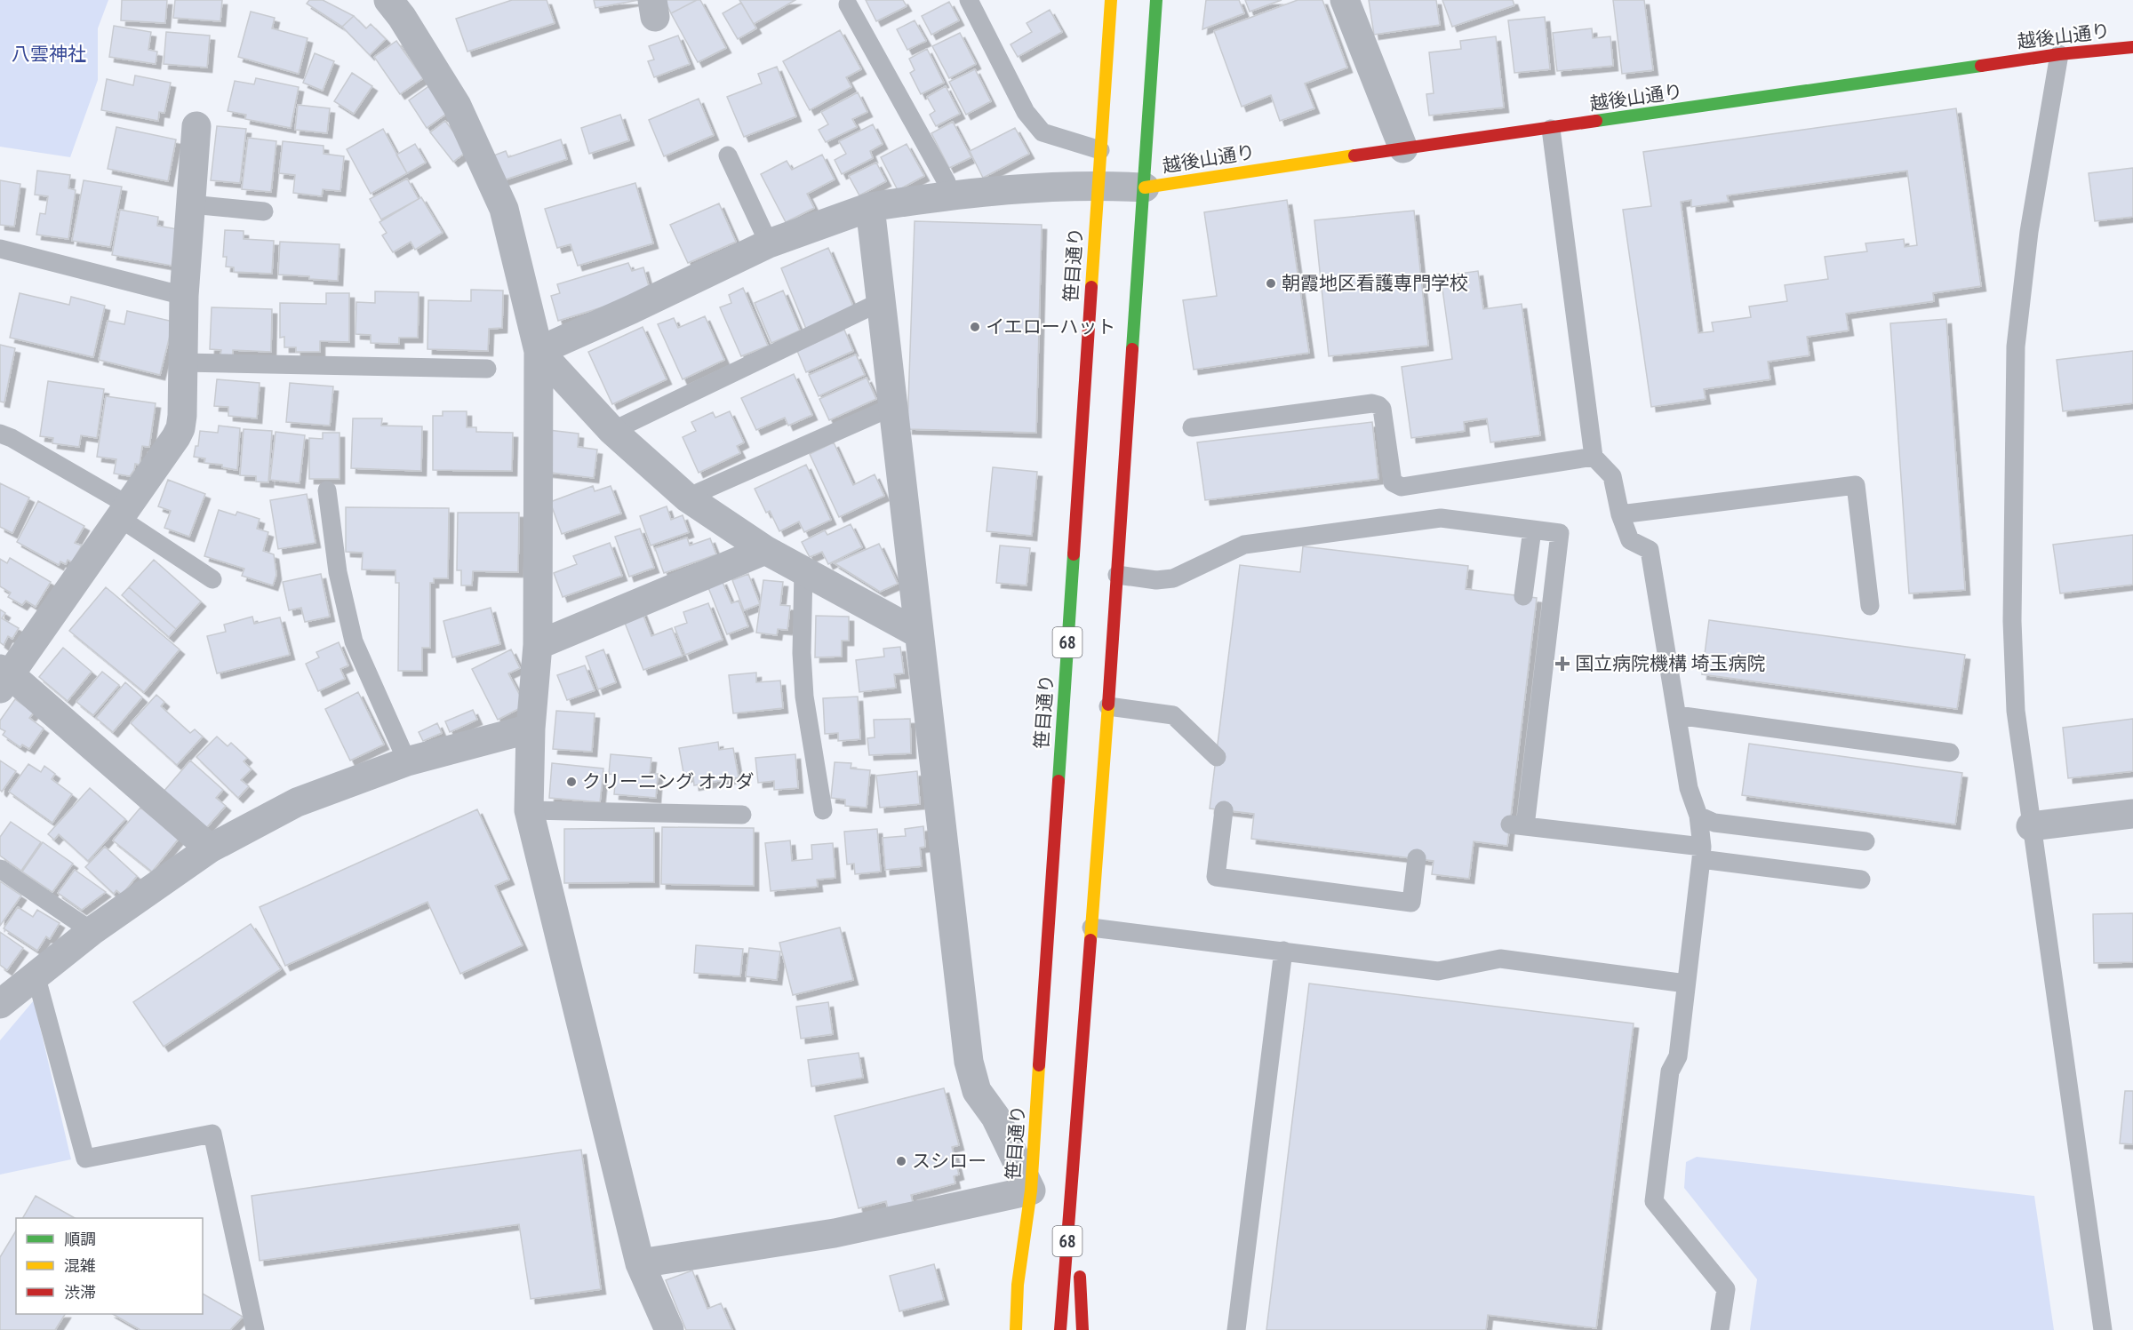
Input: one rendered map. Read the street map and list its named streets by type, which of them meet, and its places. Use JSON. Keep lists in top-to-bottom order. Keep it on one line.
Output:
{"streets":{"main road":["越後山通り","笹目通り","68"]},"crossings":[["越後山通り","68"]],"parks":["八雲神社"],"places":{"other":["朝霞地区看護専門学校","イエローハット","クリーニング オカダ","スシロー"],"health":["国立病院機構 埼玉病院"]},"legend":["順調","混雑","渋滞"]}
